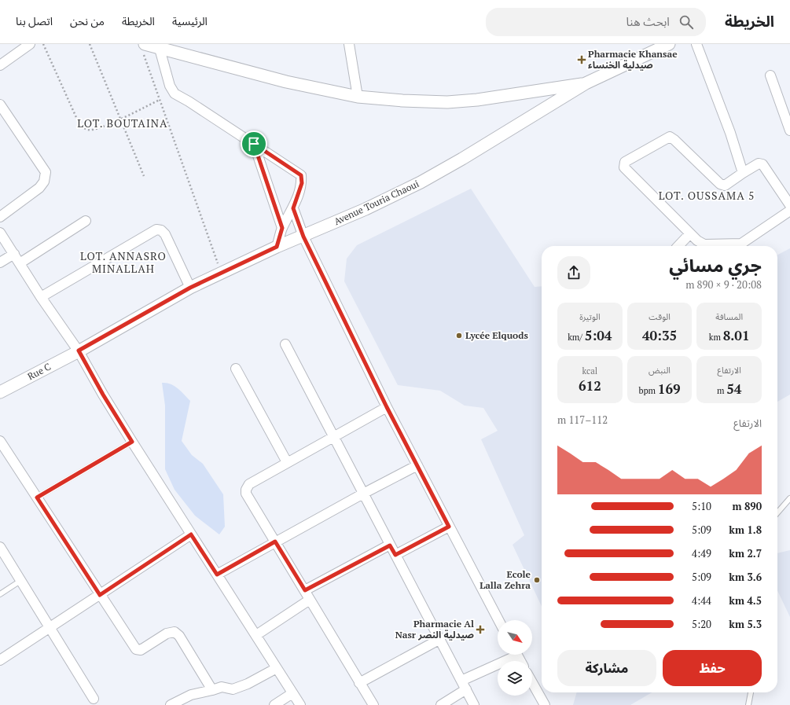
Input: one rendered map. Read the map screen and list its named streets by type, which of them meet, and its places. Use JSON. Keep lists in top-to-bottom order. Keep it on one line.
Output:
{"streets":{"street":["Avenue Touria Chaoui","Rue C"]},"crossings":[["Avenue Touria Chaoui","Rue C"]],"districts":["LOT. BOUTAINA","LOT. OUSSAMA 5","LOT. ANNASRO MINALLAH"],"places":{"health":["Pharmacie Khansae صيدلية الخنساء","Pharmacie Al Nasr صيدلية النصر"],"other":["Lycée Elquods","Ecole Lalla Zehra"]},"north":"bottom right","page":{"header":"الخريطة","search":"ابحث هنا","nav":["الرئيسية","الخريطة","من نحن","اتصل بنا"],"heading":["جري مسائي","20:08 · 9 × 890 m"],"stats":[["المسافة","8.01 km"],["الوقت","40:35"],["الوتيرة","5:04 /km"],["الارتفاع","54 m"],["النبض","169 bpm"],["kcal","612"]],"chart":["الارتفاع","112–117 m"],"list":[{"name":"890 m","note":"5:10"},{"name":"1.8 km","note":"5:09"},{"name":"2.7 km","note":"4:49"},{"name":"3.6 km","note":"5:09"},{"name":"4.5 km","note":"4:44"},{"name":"5.3 km","note":"5:20"}],"buttons":["حفظ","مشاركة"]}}
